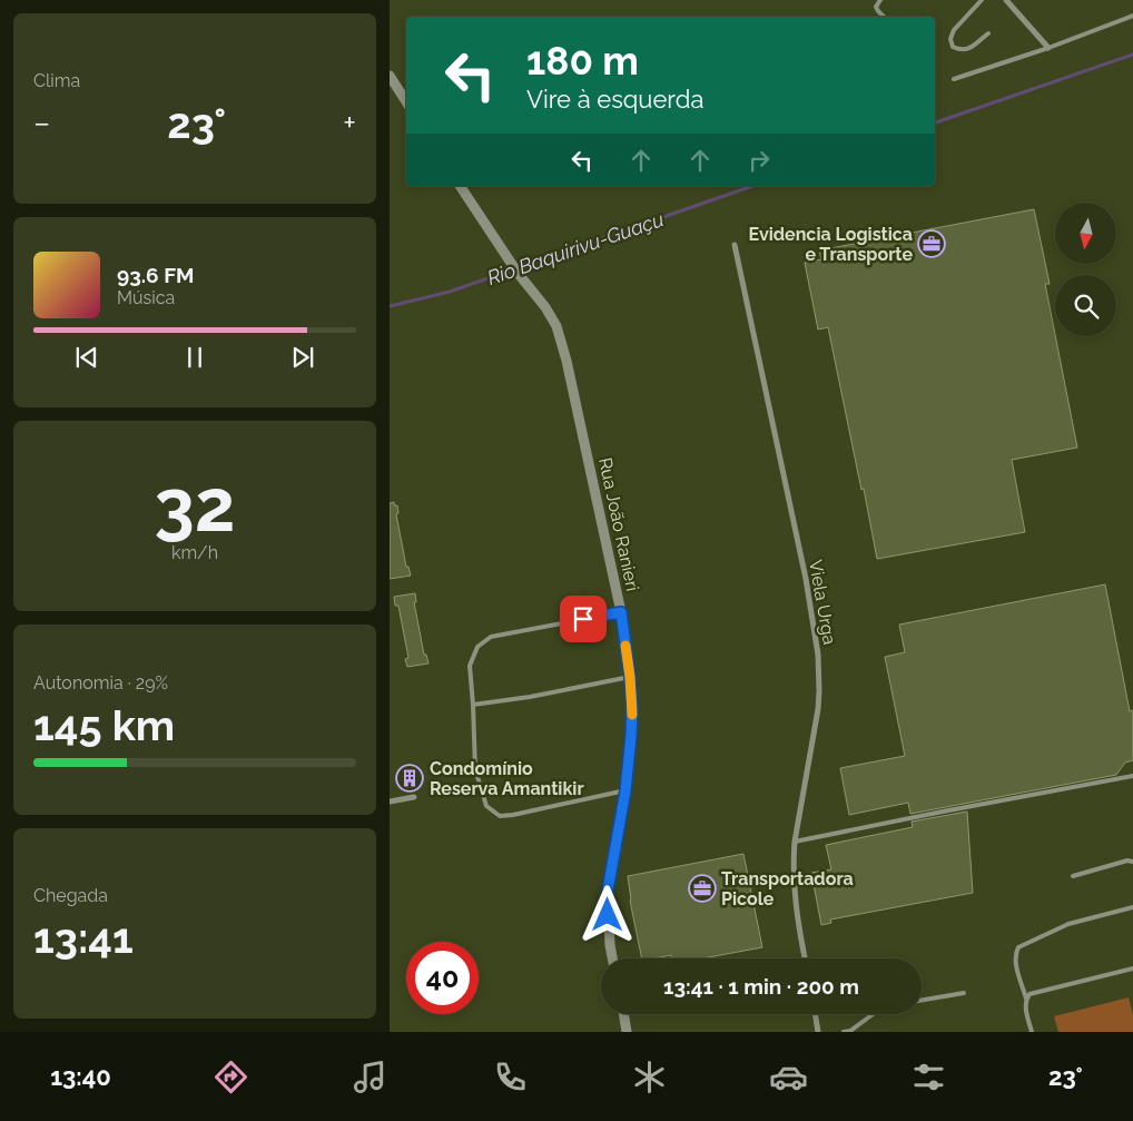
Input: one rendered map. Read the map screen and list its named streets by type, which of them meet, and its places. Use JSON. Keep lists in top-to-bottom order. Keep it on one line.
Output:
{"streets":{"street":["Rua João Ranieri","Viela Urga"]},"water":["Rio Baquirivu-Guaçu"],"places":{"office":["Evidencia Logistica e Transporte","Transportadora Picole"],"building":["Condomínio Reserva Amantikir"]},"north":"bottom","page":{"tile":["Clima",["32","km/h"],["Autonomia · 29%","145 km"],["Chegada","13:41"]],"turn":["180 m","Vire à esquerda"],"heat":["−","23°","+"],"song":["93.6 FM","Música"],"limit":"40","trip":"13:41 · 1 min · 200 m","tabs":["13:40","23°"]}}
